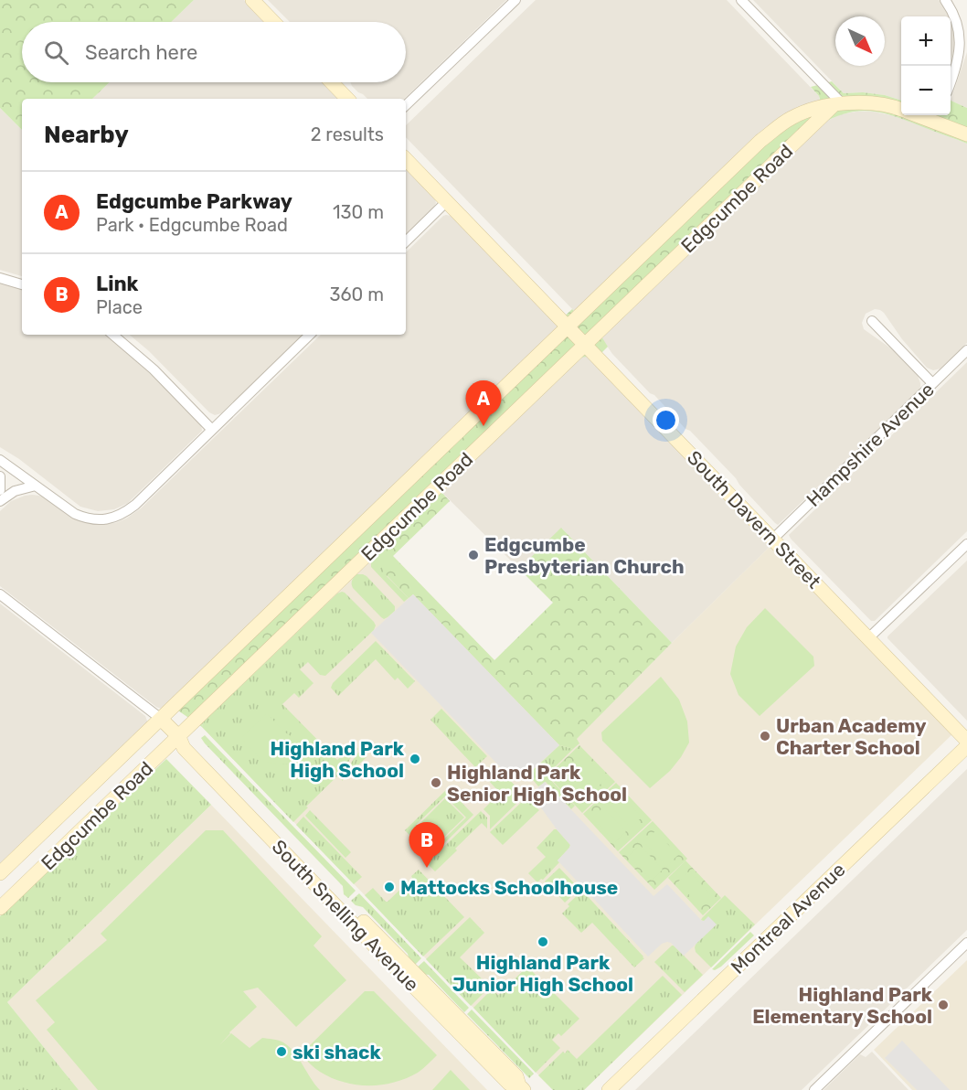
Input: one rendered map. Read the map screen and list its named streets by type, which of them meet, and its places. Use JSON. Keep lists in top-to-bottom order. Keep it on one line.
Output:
{"streets":{"street":["Edgcumbe Road","Hampshire Avenue","South Davern Street","South Snelling Avenue","Montreal Avenue"]},"crossings":[["Edgcumbe Road","South Davern Street"],["Edgcumbe Road","South Snelling Avenue"],["Hampshire Avenue","South Davern Street"]],"places":["Edgcumbe Presbyterian Church","Urban Academy Charter School","Highland Park High School","Highland Park Senior High School","Mattocks Schoolhouse","Highland Park Junior High School","Highland Park Elementary School","ski shack"],"north":"bottom right","page":{"map_buttons":["+","−"],"search":"Search here","heading":["Nearby","2 results"],"list":[{"mark":"A","name":"Edgcumbe Parkway","note":"Park · Edgcumbe Road","value":"130 m"},{"mark":"B","name":"Link","note":"Place","value":"360 m"}],"pins":["A","B"]}}
